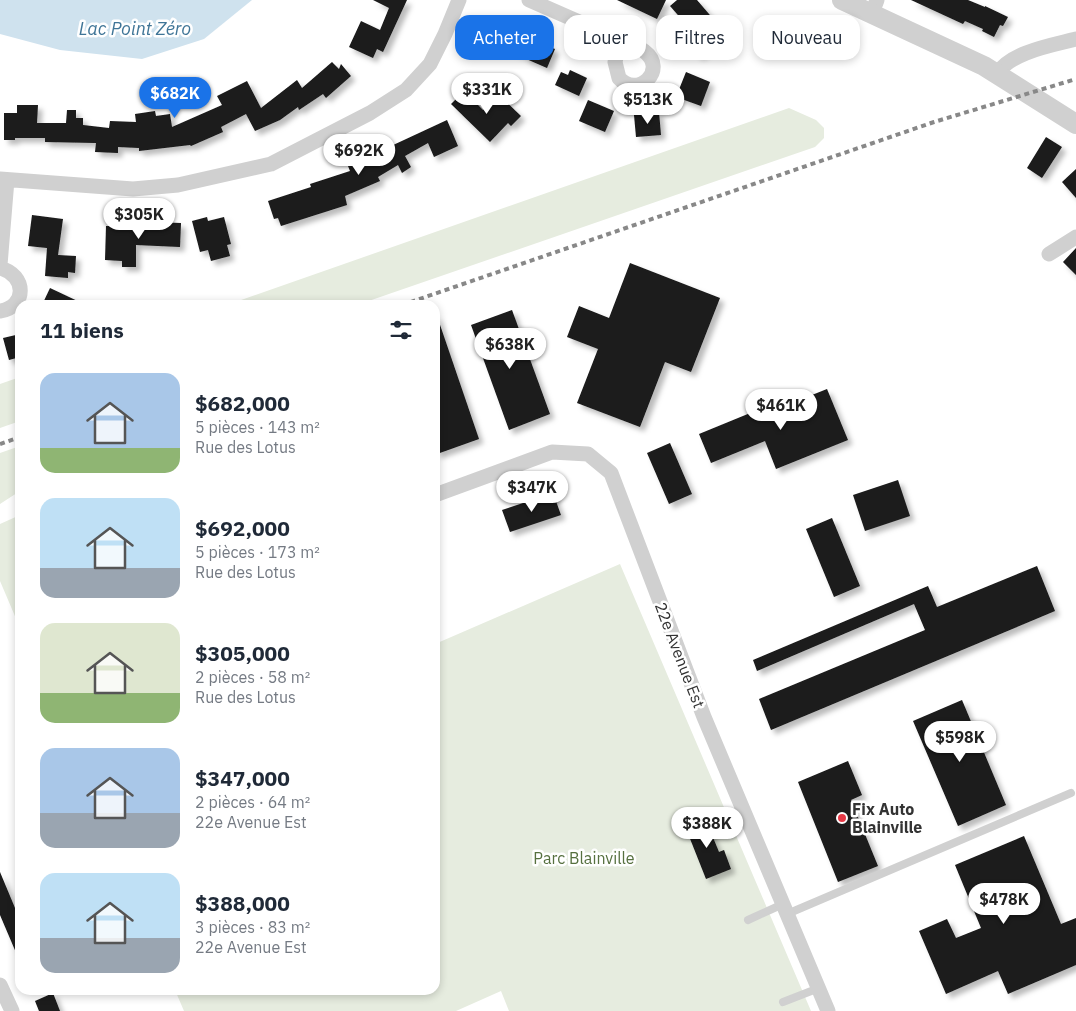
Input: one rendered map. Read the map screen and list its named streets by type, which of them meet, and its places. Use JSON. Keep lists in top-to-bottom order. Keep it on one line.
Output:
{"streets":{"street":["22e Avenue Est"]},"water":["Lac Point Zéro"],"parks":["Parc Blainville"],"places":["Fix Auto Blainville"],"page":{"chip":["Acheter","Louer","Filtres","Nouveau"],"price":["$331K","$682K","$513K","$692K","$305K","$638K","$461K","$347K","$598K","$388K","$478K"],"heading":"11 biens","list":[{"name":"$682,000","note":"5 pièces · 143 m² · Rue des Lotus"},{"name":"$692,000","note":"5 pièces · 173 m² · Rue des Lotus"},{"name":"$305,000","note":"2 pièces · 58 m² · Rue des Lotus"},{"name":"$347,000","note":"2 pièces · 64 m² · 22e Avenue Est"},{"name":"$388,000","note":"3 pièces · 83 m² · 22e Avenue Est"}]}}
